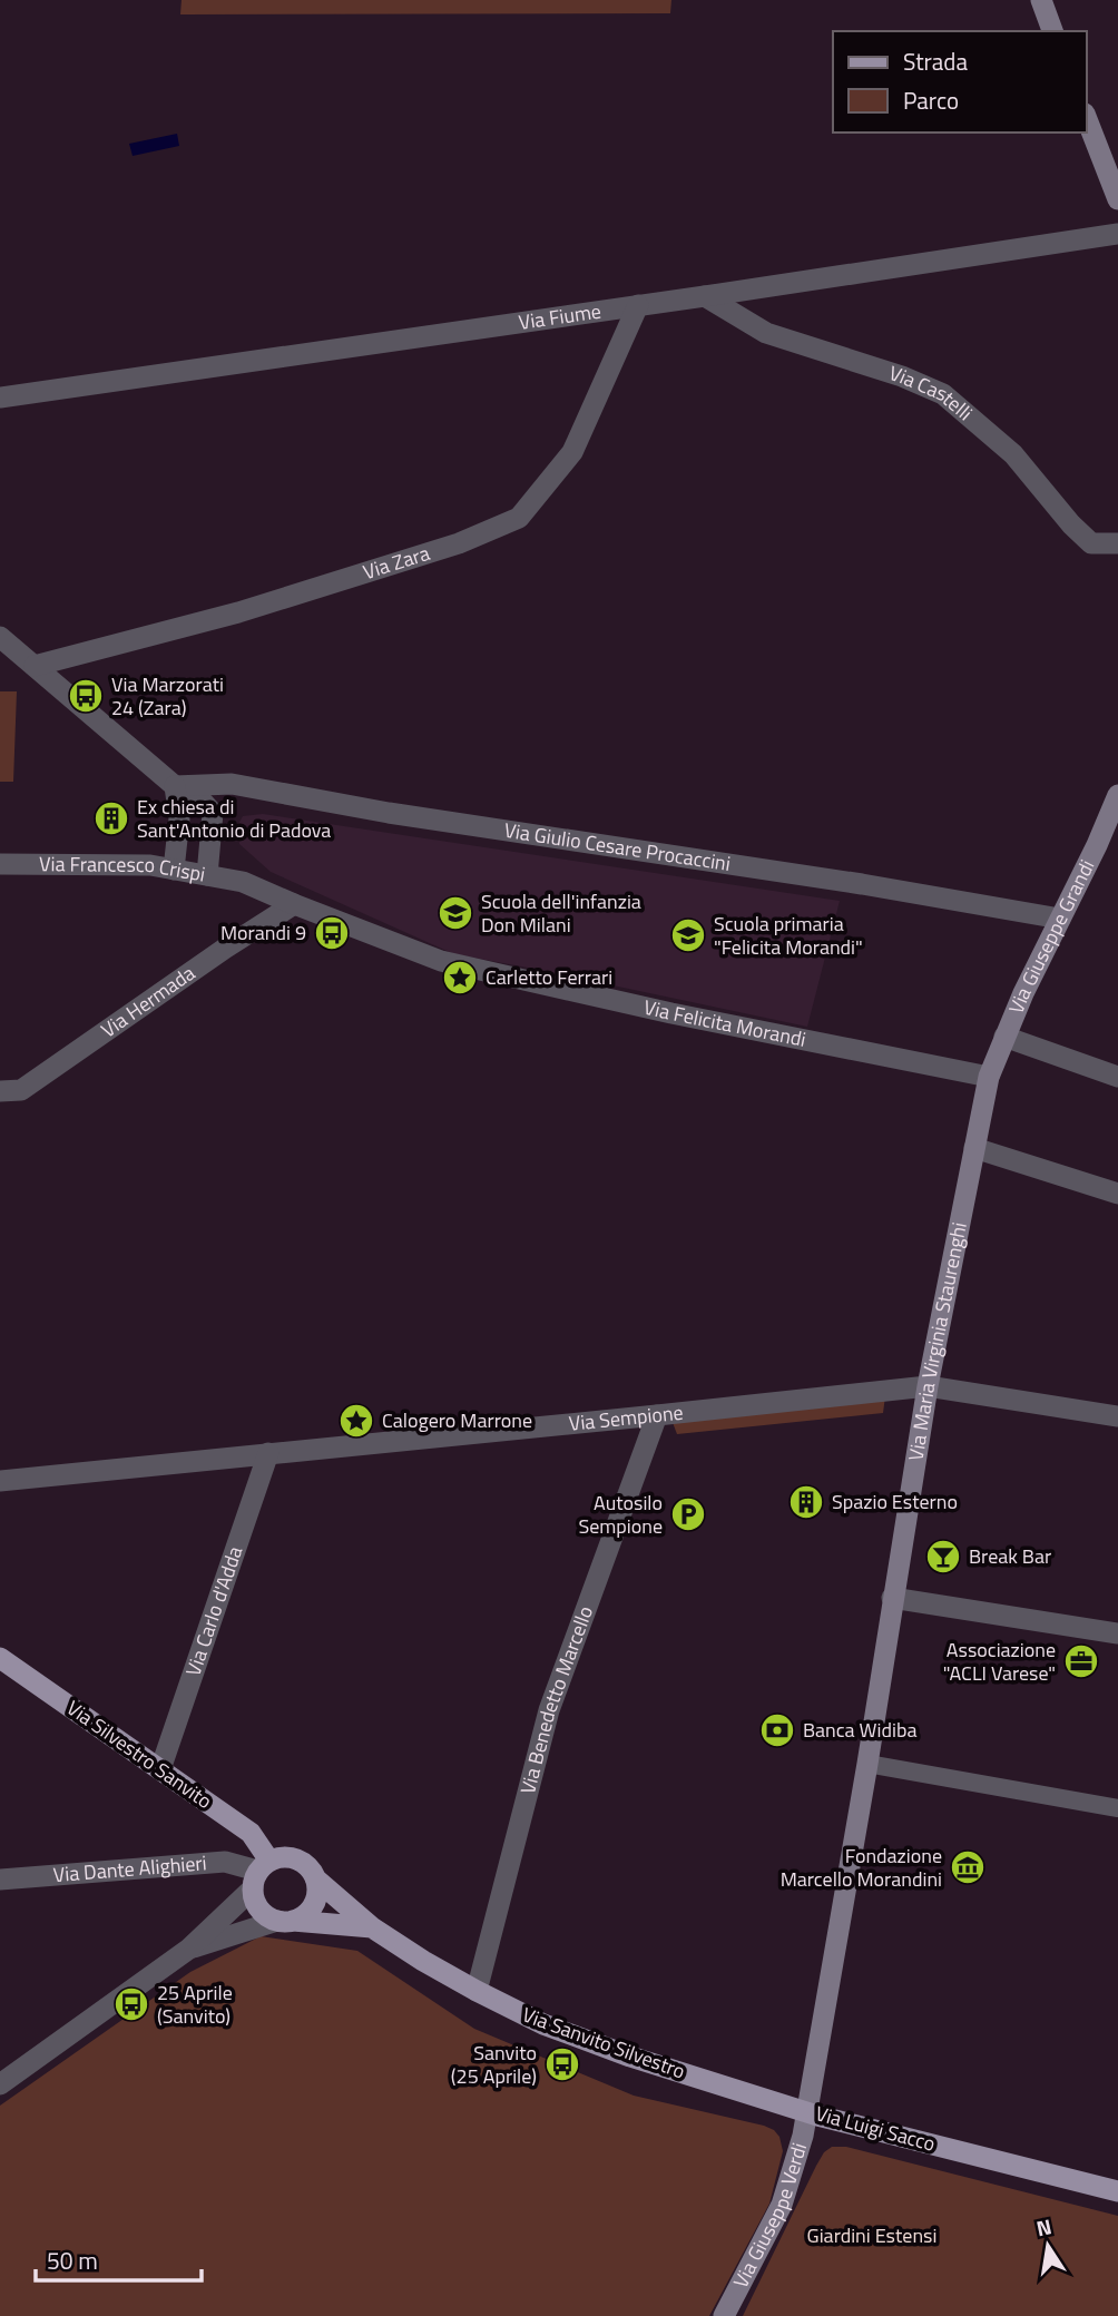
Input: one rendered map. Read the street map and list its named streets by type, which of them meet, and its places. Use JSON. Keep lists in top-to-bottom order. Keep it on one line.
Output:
{"streets":{"main road":["Via Giuseppe Grandi","Via Maria Virginia Staurenghi","Via Silvestro Sanvito","Via Sanvito Silvestro","Via Luigi Sacco","Via Giuseppe Verdi"],"street":["Via Fiume","Via Castelli","Via Zara","Via Giulio Cesare Procaccini","Via Francesco Crispi","Via Hermada","Via Felicita Morandi","Via Sempione","Via Carlo d'Adda","Via Benedetto Marcello","Via Dante Alighieri"]},"crossings":[["Via Fiume","Via Castelli"],["Via Fiume","Via Zara"],["Via Giulio Cesare Procaccini","Via Giuseppe Grandi"],["Via Francesco Crispi","Via Felicita Morandi"],["Via Giuseppe Grandi","Via Maria Virginia Staurenghi"],["Via Hermada","Via Felicita Morandi"],["Via Felicita Morandi","Via Maria Virginia Staurenghi"],["Via Maria Virginia Staurenghi","Via Sempione"],["Via Maria Virginia Staurenghi","Via Sanvito Silvestro"],["Via Maria Virginia Staurenghi","Via Luigi Sacco"],["Via Maria Virginia Staurenghi","Via Giuseppe Verdi"],["Via Sempione","Via Carlo d'Adda"],["Via Sempione","Via Benedetto Marcello"],["Via Carlo d'Adda","Via Silvestro Sanvito"],["Via Benedetto Marcello","Via Sanvito Silvestro"],["Via Silvestro Sanvito","Via Dante Alighieri"],["Via Silvestro Sanvito","Via Sanvito Silvestro"],["Via Dante Alighieri","Via Sanvito Silvestro"],["Via Sanvito Silvestro","Via Luigi Sacco"],["Via Sanvito Silvestro","Via Giuseppe Verdi"],["Via Luigi Sacco","Via Giuseppe Verdi"]],"parks":["Giardini Estensi"],"places":{"bus stop":["Via Marzorati 24 (Zara)","Morandi 9","25 Aprile (Sanvito)","Sanvito (25 Aprile)"],"building":["Ex chiesa di Sant'Antonio di Padova","Spazio Esterno"],"school or university":["Scuola dell'infanzia Don Milani","Scuola primaria \"Felicita Morandi\""],"place":["Carletto Ferrari","Calogero Marrone"],"parking":["Autosilo Sempione"],"bar":["Break Bar"],"office":["Associazione \"ACLI Varese\""],"bank":["Banca Widiba"],"museum":["Fondazione Marcello Morandini"]},"legend":["Strada","Parco"],"scale_bar":"50 m","north":"top"}
